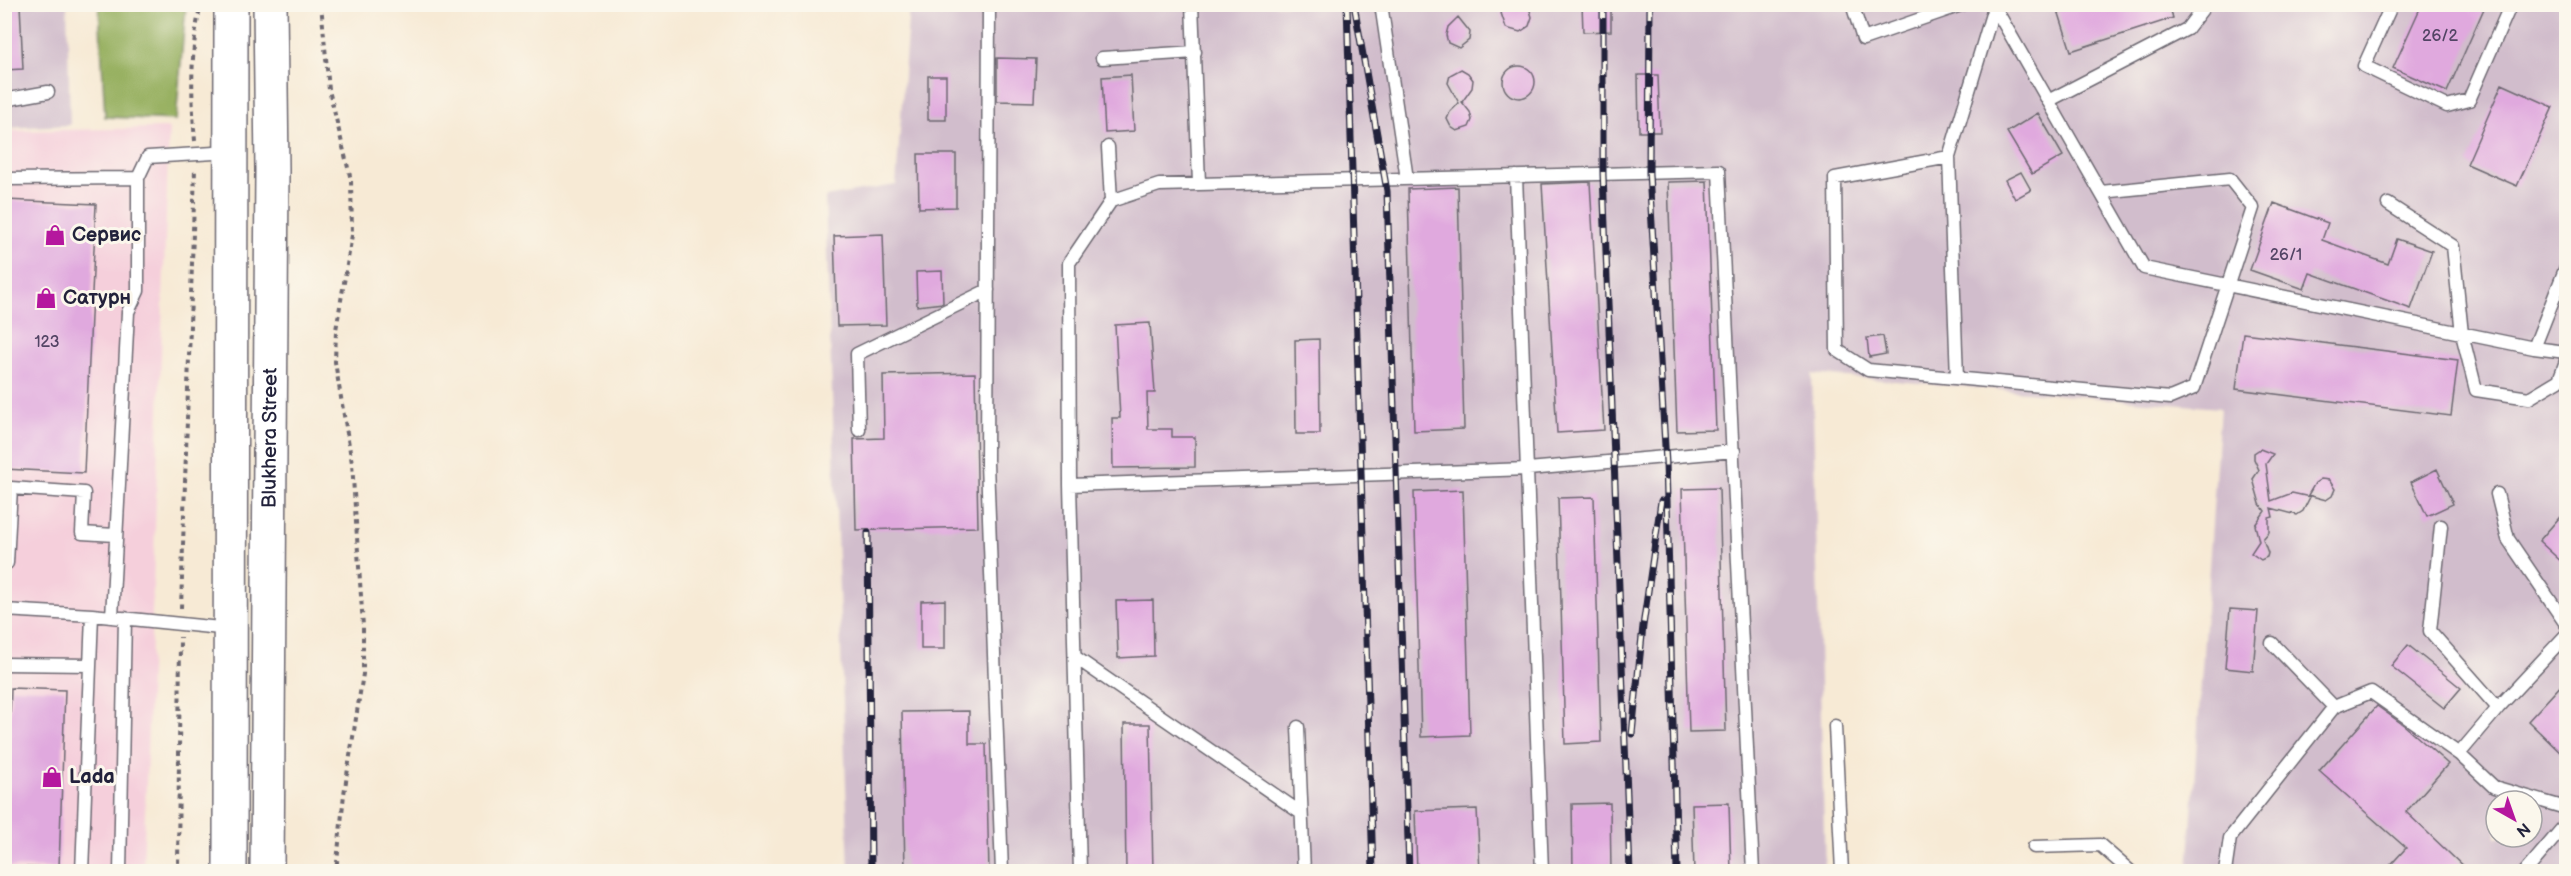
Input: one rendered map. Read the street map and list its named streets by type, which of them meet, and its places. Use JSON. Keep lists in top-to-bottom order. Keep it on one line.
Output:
{"streets":{"main road":["Blukhera Street"]},"places":{"shop":["Сервис","Сатурн","Lada"]},"house_numbers":["26/2","26/1","123"],"north":"bottom right"}
